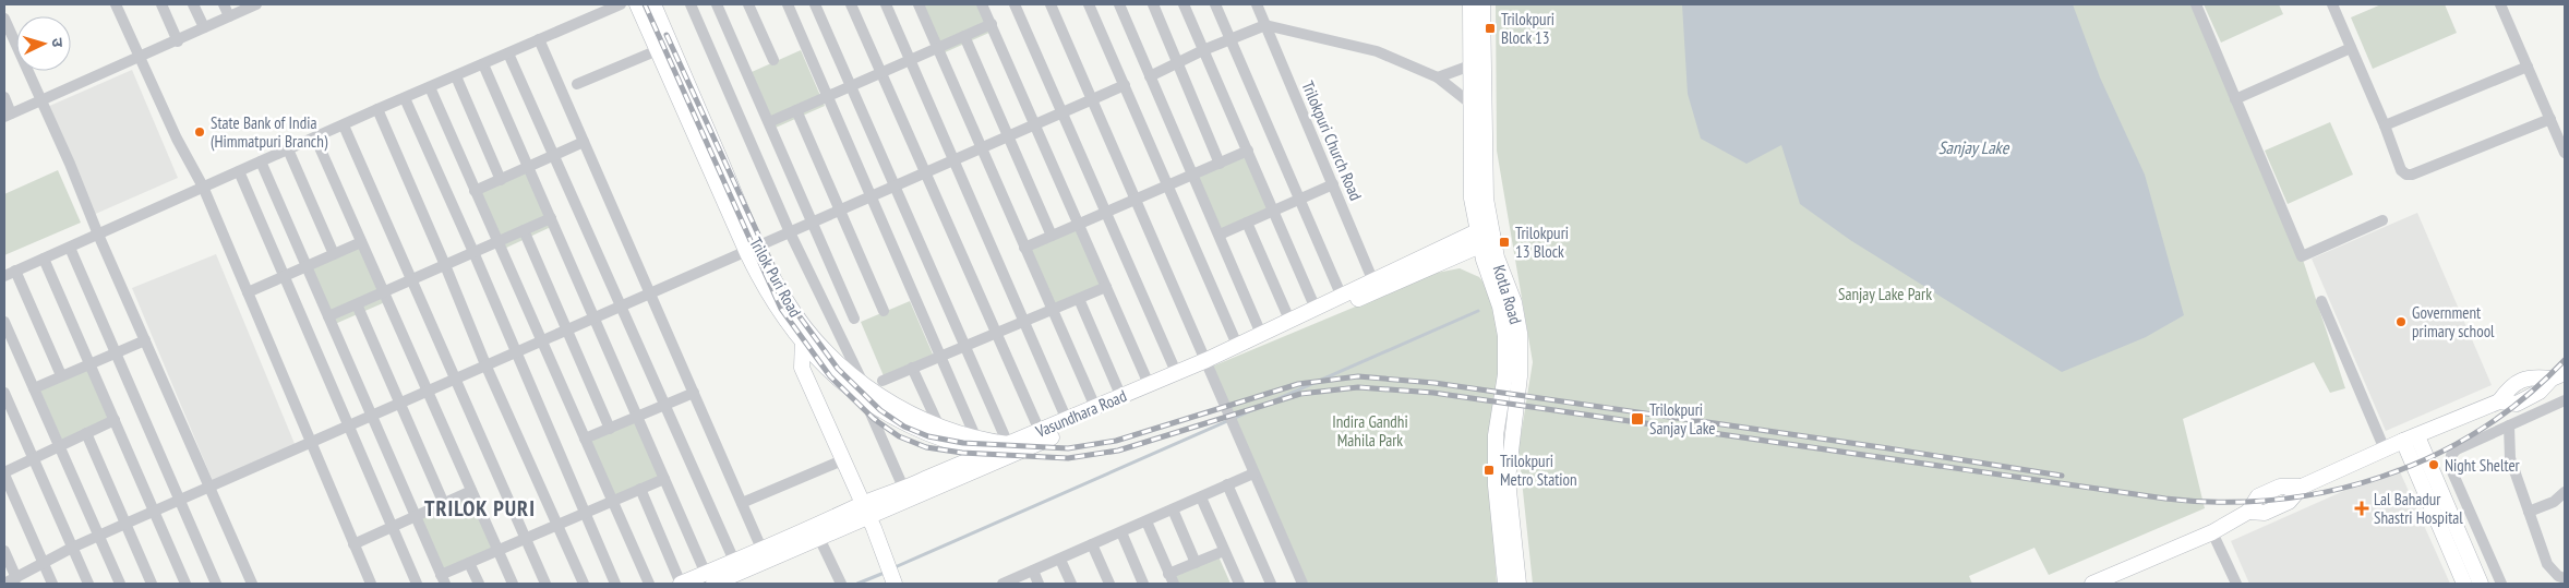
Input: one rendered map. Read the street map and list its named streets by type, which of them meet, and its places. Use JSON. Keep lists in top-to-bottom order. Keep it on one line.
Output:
{"streets":{"street":["Trilokpuri Church Road","Trilok Puri Road","Kotla Road","Vasundhara Road"]},"crossings":[["Trilokpuri Church Road","Vasundhara Road"],["Trilok Puri Road","Vasundhara Road"],["Kotla Road","Vasundhara Road"]],"districts":["TRILOK PURI"],"water":["Sanjay Lake"],"parks":["Sanjay Lake Park","Indira Gandhi Mahila Park"],"places":{"transit":["Trilokpuri Block 13","Trilokpuri 13 Block","Trilokpuri Sanjay Lake","Trilokpuri Metro Station"],"other":["State Bank of India (Himmatpuri Branch)","Government primary school","Night Shelter"],"health":["Lal Bahadur Shastri Hospital"]},"north":"right"}
